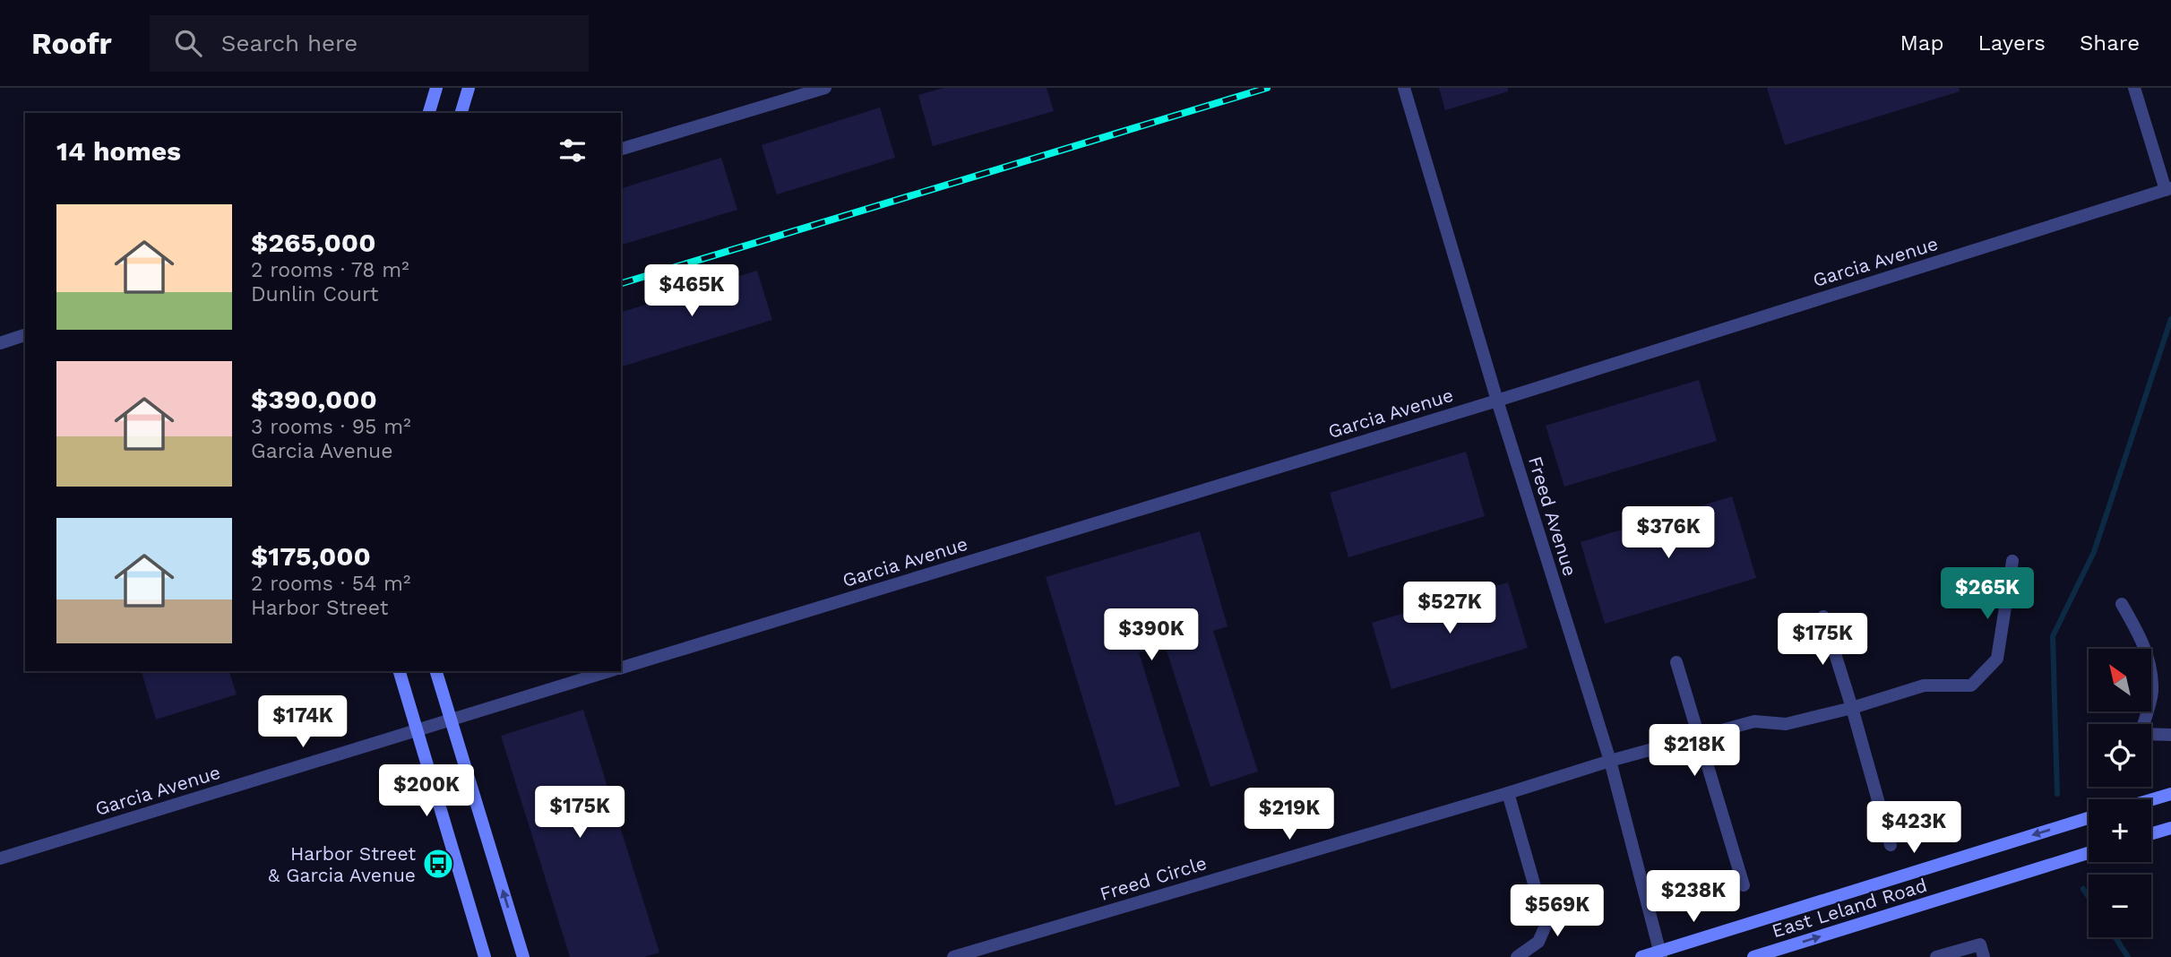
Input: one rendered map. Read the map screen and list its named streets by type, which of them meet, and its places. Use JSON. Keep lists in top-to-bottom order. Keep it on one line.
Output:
{"streets":{"main road":["East Leland Road"],"street":["Garcia Avenue","Freed Avenue","Freed Circle"]},"crossings":[["Garcia Avenue","Freed Avenue"],["Freed Avenue","Freed Circle"],["Freed Avenue","East Leland Road"]],"places":{"bus stop":["Harbor Street & Garcia Avenue"]},"north":"top left","page":{"header":"Roofr","search":"Search here","nav":["Map","Layers","Share"],"heading":"14 homes","list":[{"name":"$265,000","note":"2 rooms · 78 m² · Dunlin Court"},{"name":"$390,000","note":"3 rooms · 95 m² · Garcia Avenue"},{"name":"$175,000","note":"2 rooms · 54 m² · Harbor Street"}],"price":["$465K","$376K","$265K","$527K","$390K","$175K","$174K","$218K","$200K","$175K","$219K","$423K","$238K","$569K"],"map_buttons":["+","−"]}}
